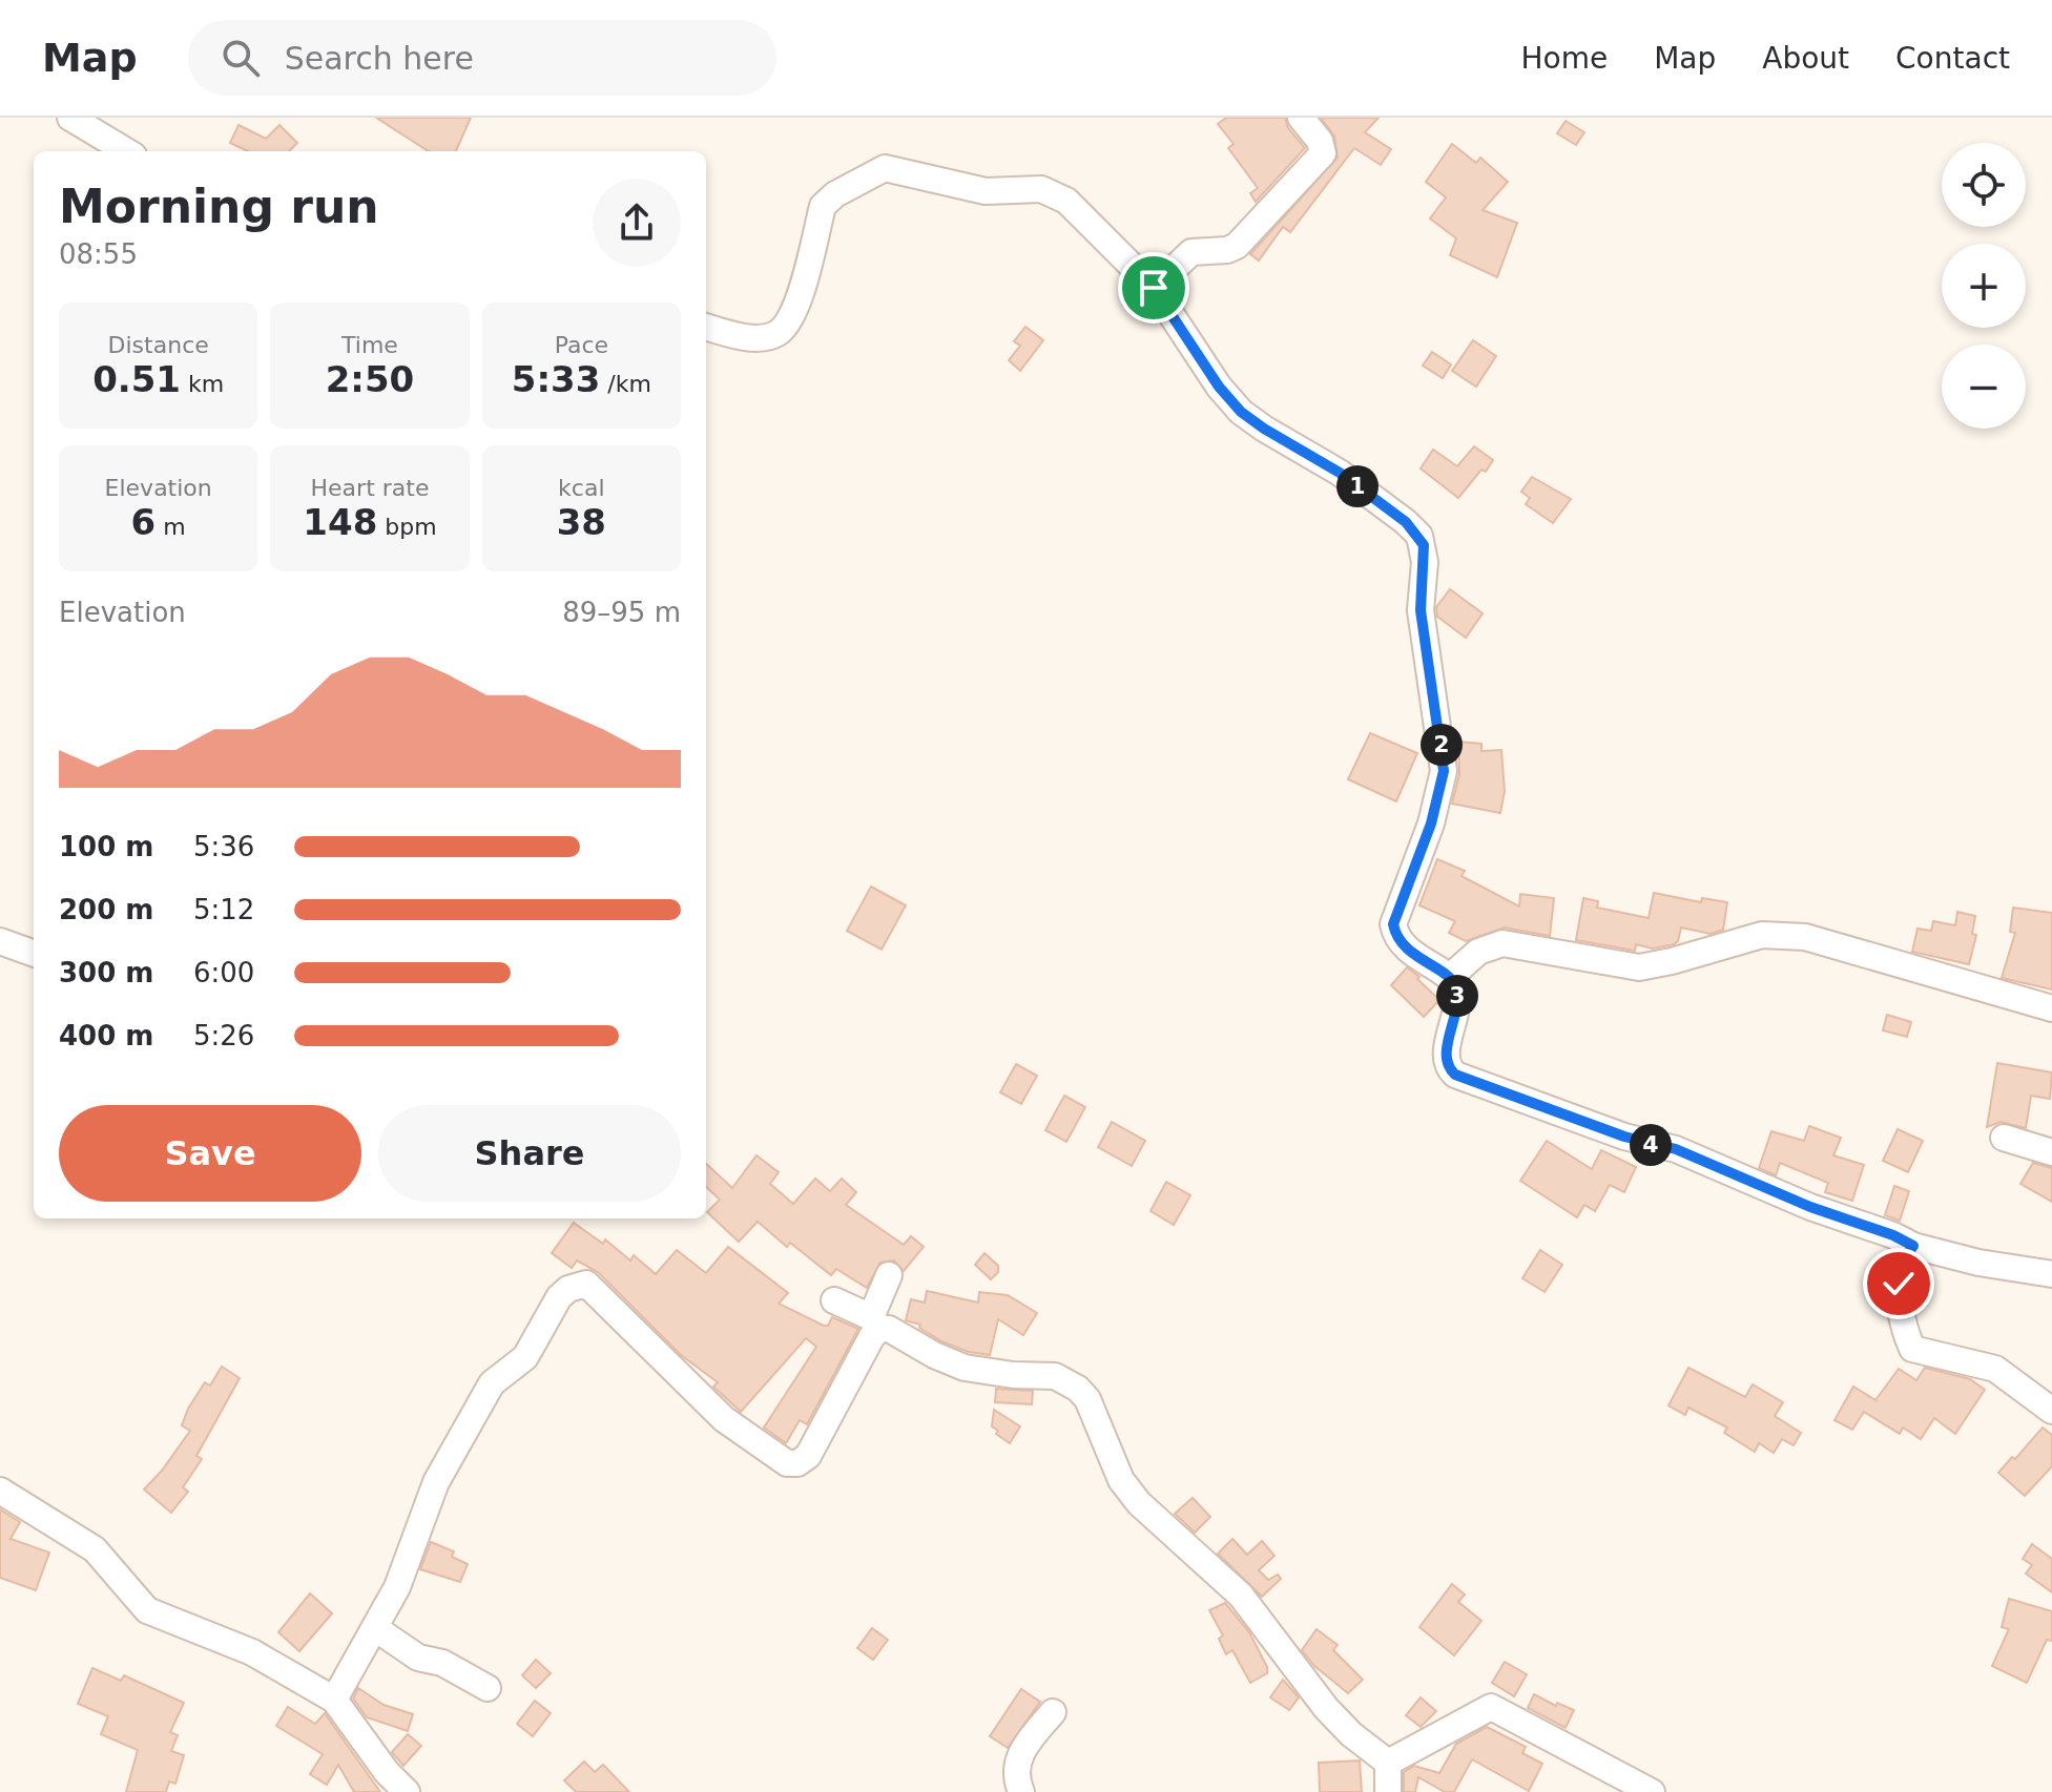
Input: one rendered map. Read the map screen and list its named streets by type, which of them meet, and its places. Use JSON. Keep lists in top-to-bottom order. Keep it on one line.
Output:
{"page":{"header":"Map","search":"Search here","nav":["Home","Map","About","Contact"],"map_buttons":["+","−"],"heading":["Morning run","08:55"],"stats":[["Distance","0.51 km"],["Time","2:50"],["Pace","5:33 /km"],["Elevation","6 m"],["Heart rate","148 bpm"],["kcal","38"]],"pins":["1","2","3","4"],"chart":["Elevation","89–95 m"],"list":[{"name":"100 m","note":"5:36"},{"name":"200 m","note":"5:12"},{"name":"300 m","note":"6:00"},{"name":"400 m","note":"5:26"}],"buttons":["Save","Share"]}}
